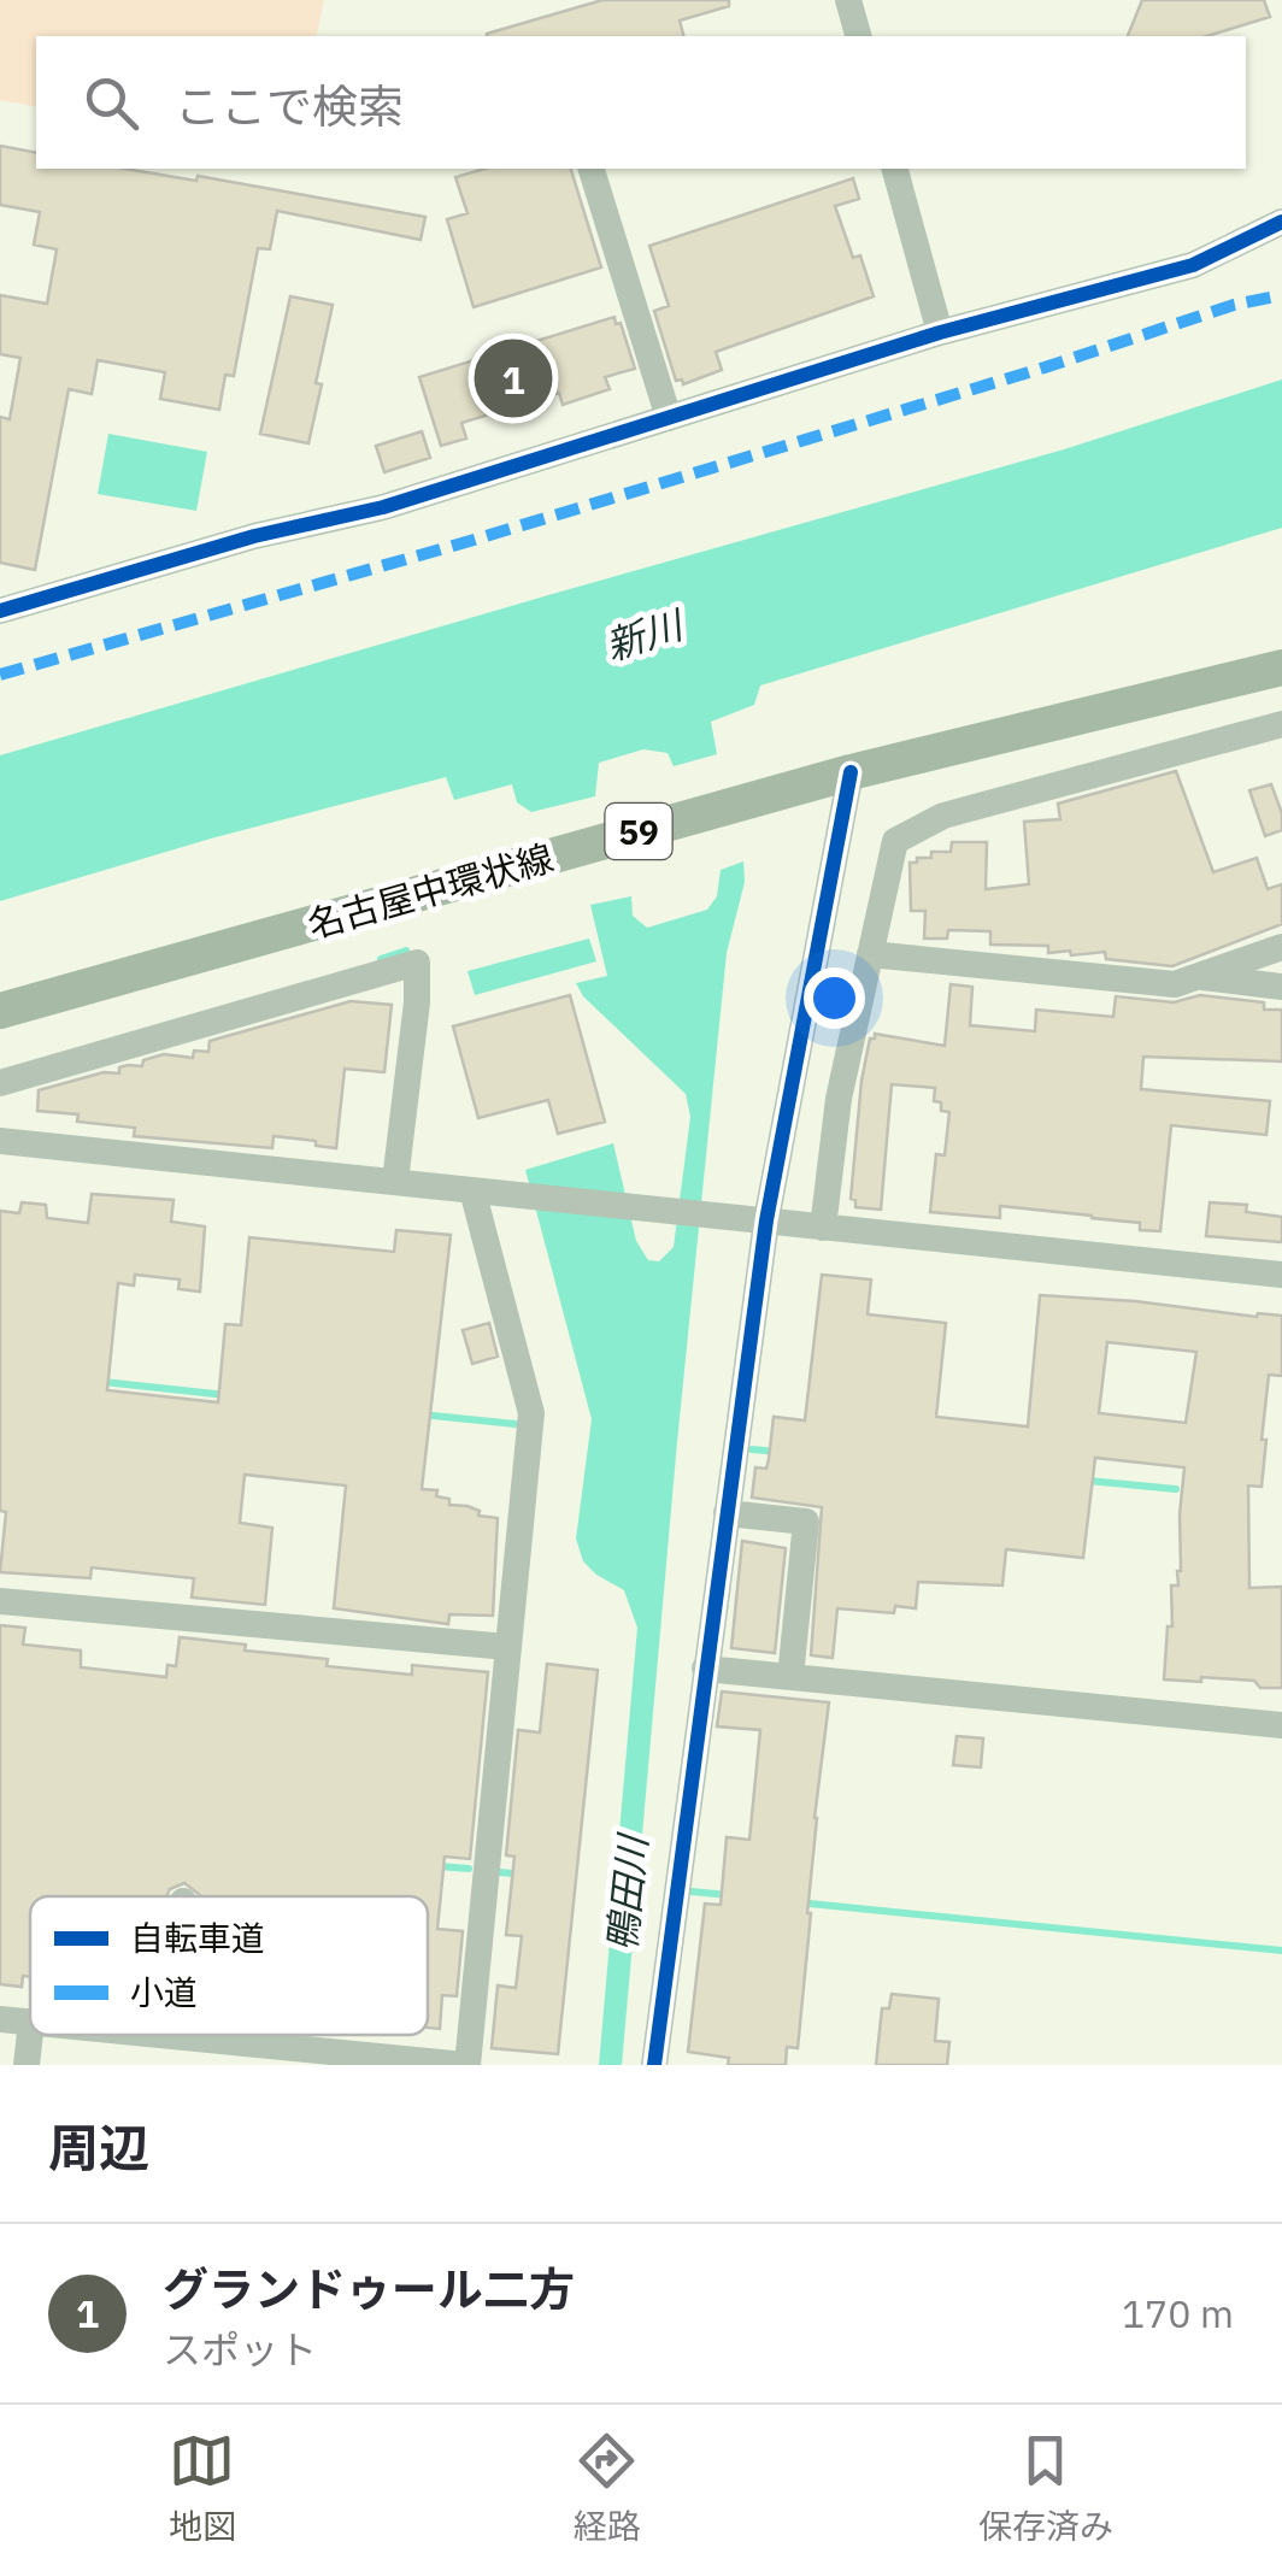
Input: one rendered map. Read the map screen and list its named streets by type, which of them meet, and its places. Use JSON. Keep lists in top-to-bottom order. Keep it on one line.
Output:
{"streets":{"main road":["59","名古屋中環状線"]},"water":["新川","鴨田川"],"legend":["自転車道","小道"],"page":{"search":"ここで検索","pins":"1","heading":"周辺","list":[{"mark":"1","name":"グランドゥール二方","note":"スポット","value":"170 m"}],"nav":["地図","経路","保存済み"]}}
